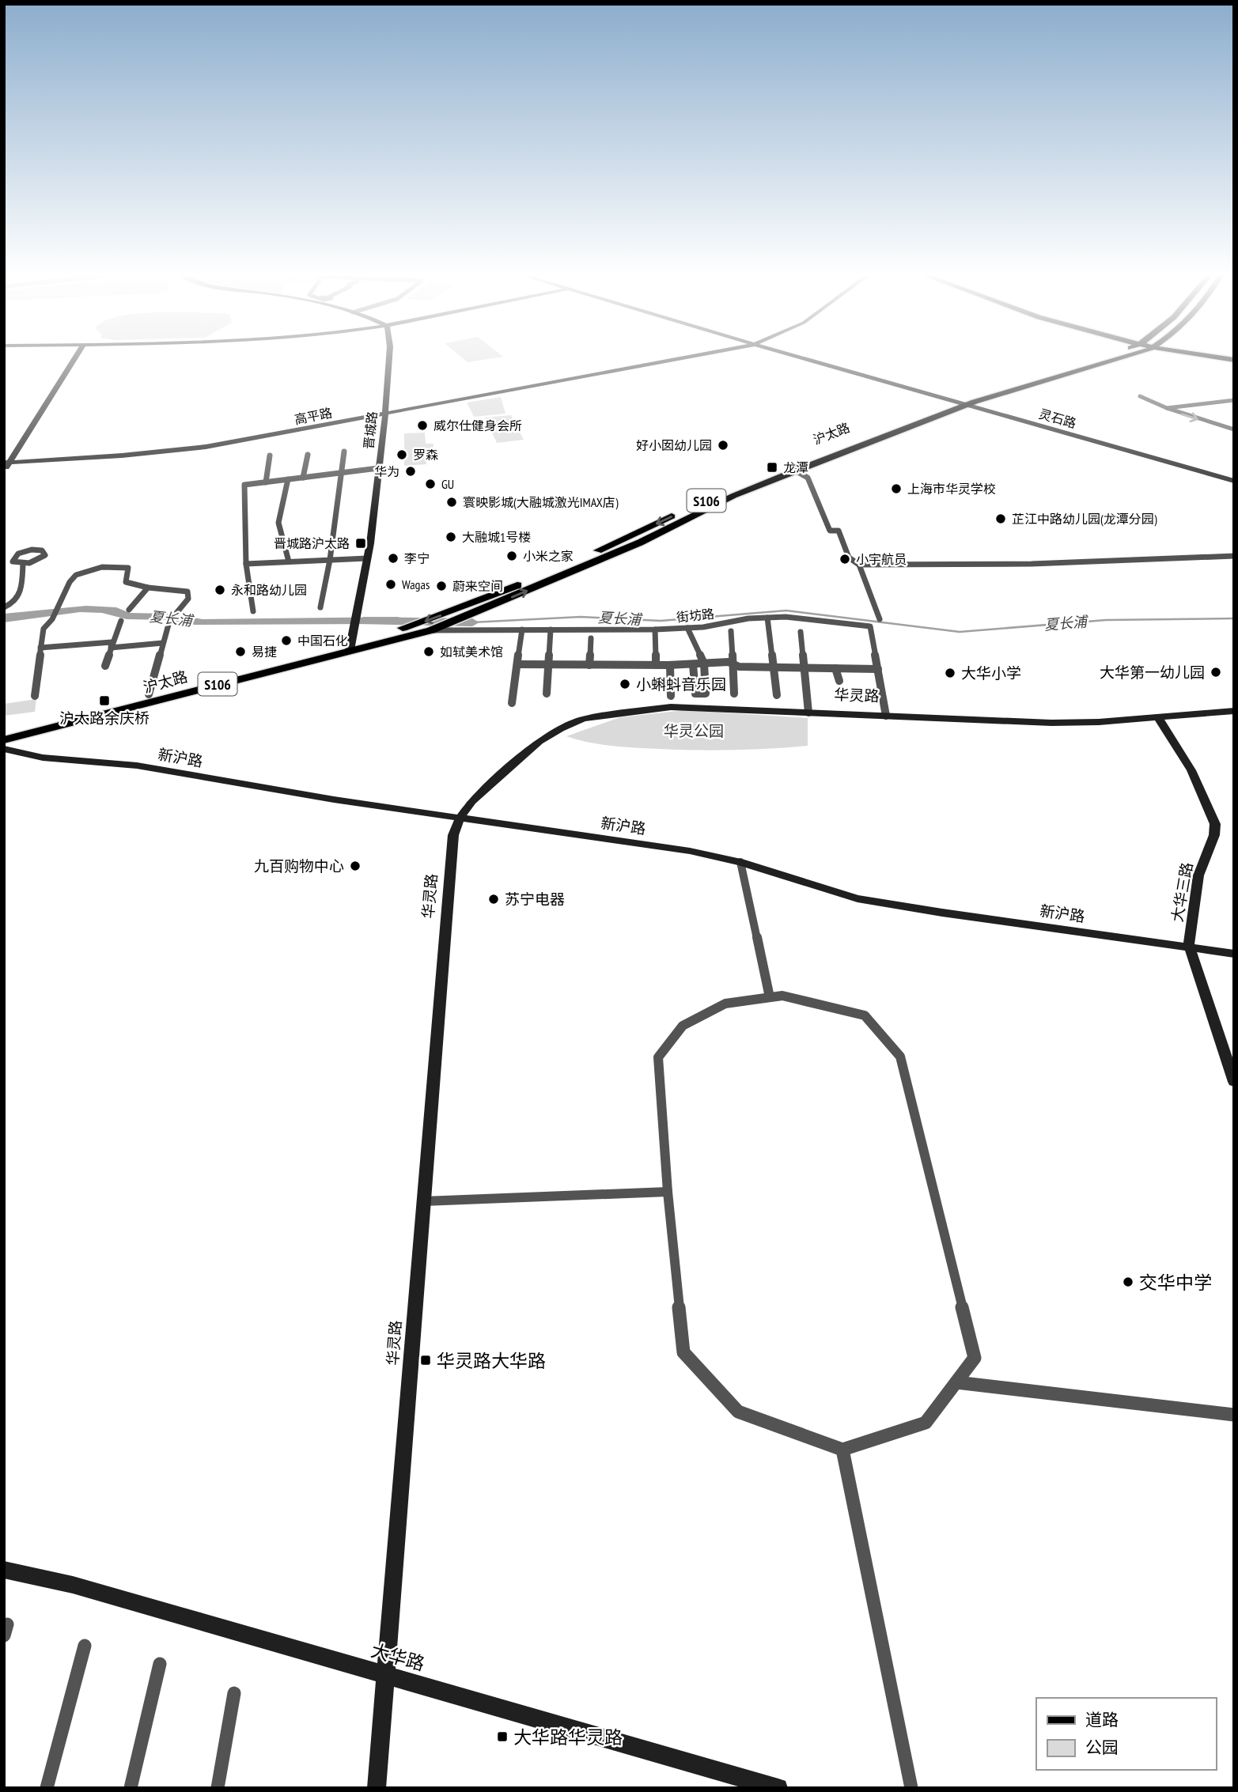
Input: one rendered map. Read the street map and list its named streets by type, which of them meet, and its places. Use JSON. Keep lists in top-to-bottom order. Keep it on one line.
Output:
{"streets":{"main road":["沪太路","S106"],"street":["高平路","灵石路","晋城路","街坊路","华灵路","新沪路","大华三路","大华路"]},"crossings":[["高平路","晋城路"],["灵石路","沪太路"],["晋城路","沪太路"],["沪太路","街坊路"],["街坊路","华灵路"],["华灵路","新沪路"],["华灵路","大华三路"],["华灵路","大华路"],["新沪路","大华三路"]],"water":["夏长浦"],"parks":["华灵公园"],"places":{"other":["威尔仕健身会所","好小囡幼儿园","罗森","华为","GU","上海市华灵学校","寰映影城(大融城激光IMAX店)","芷江中路幼儿园(龙潭分园)","大融城1号楼","小米之家","李宁","小宇航员","Wagas","蔚来空间","永和路幼儿园","中国石化","易捷","如轼美术馆","大华第一幼儿园","大华小学","小蝌蚪音乐园","九百购物中心","苏宁电器","交华中学"],"transit":["龙潭","晋城路沪太路","沪太路余庆桥","华灵路大华路","大华路华灵路"]},"legend":["道路","公园"]}
